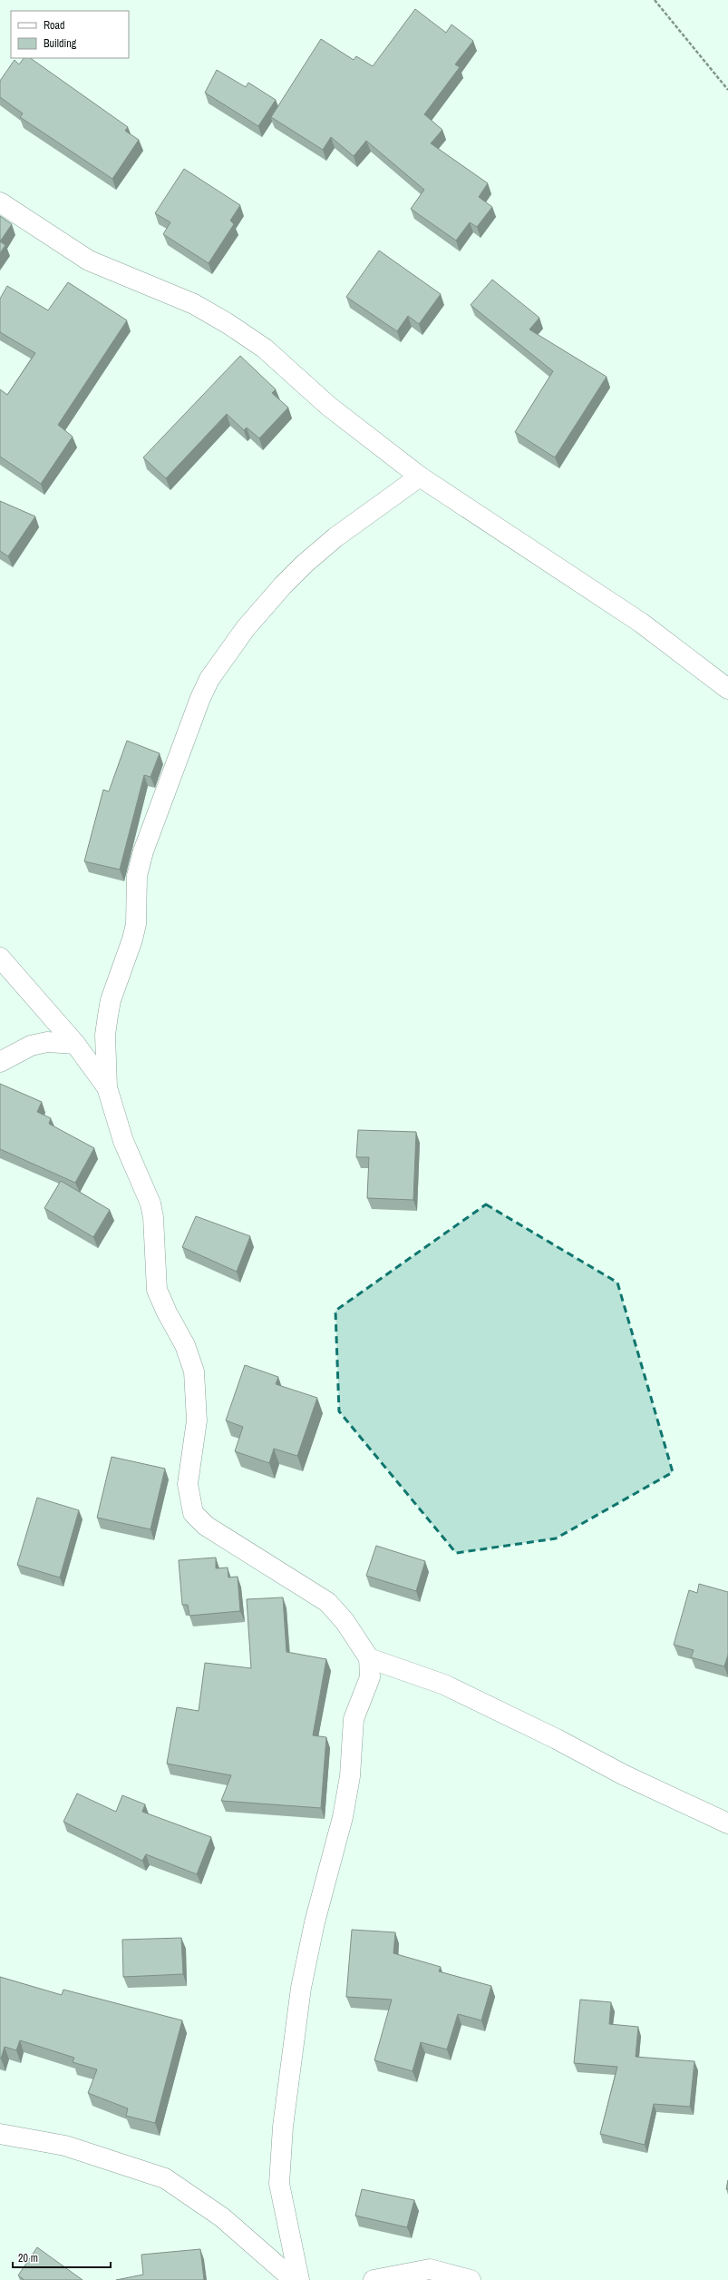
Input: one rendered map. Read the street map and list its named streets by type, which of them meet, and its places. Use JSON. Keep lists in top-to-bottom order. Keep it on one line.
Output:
{"legend":["Road","Building"],"scale_bar":"20 m"}
